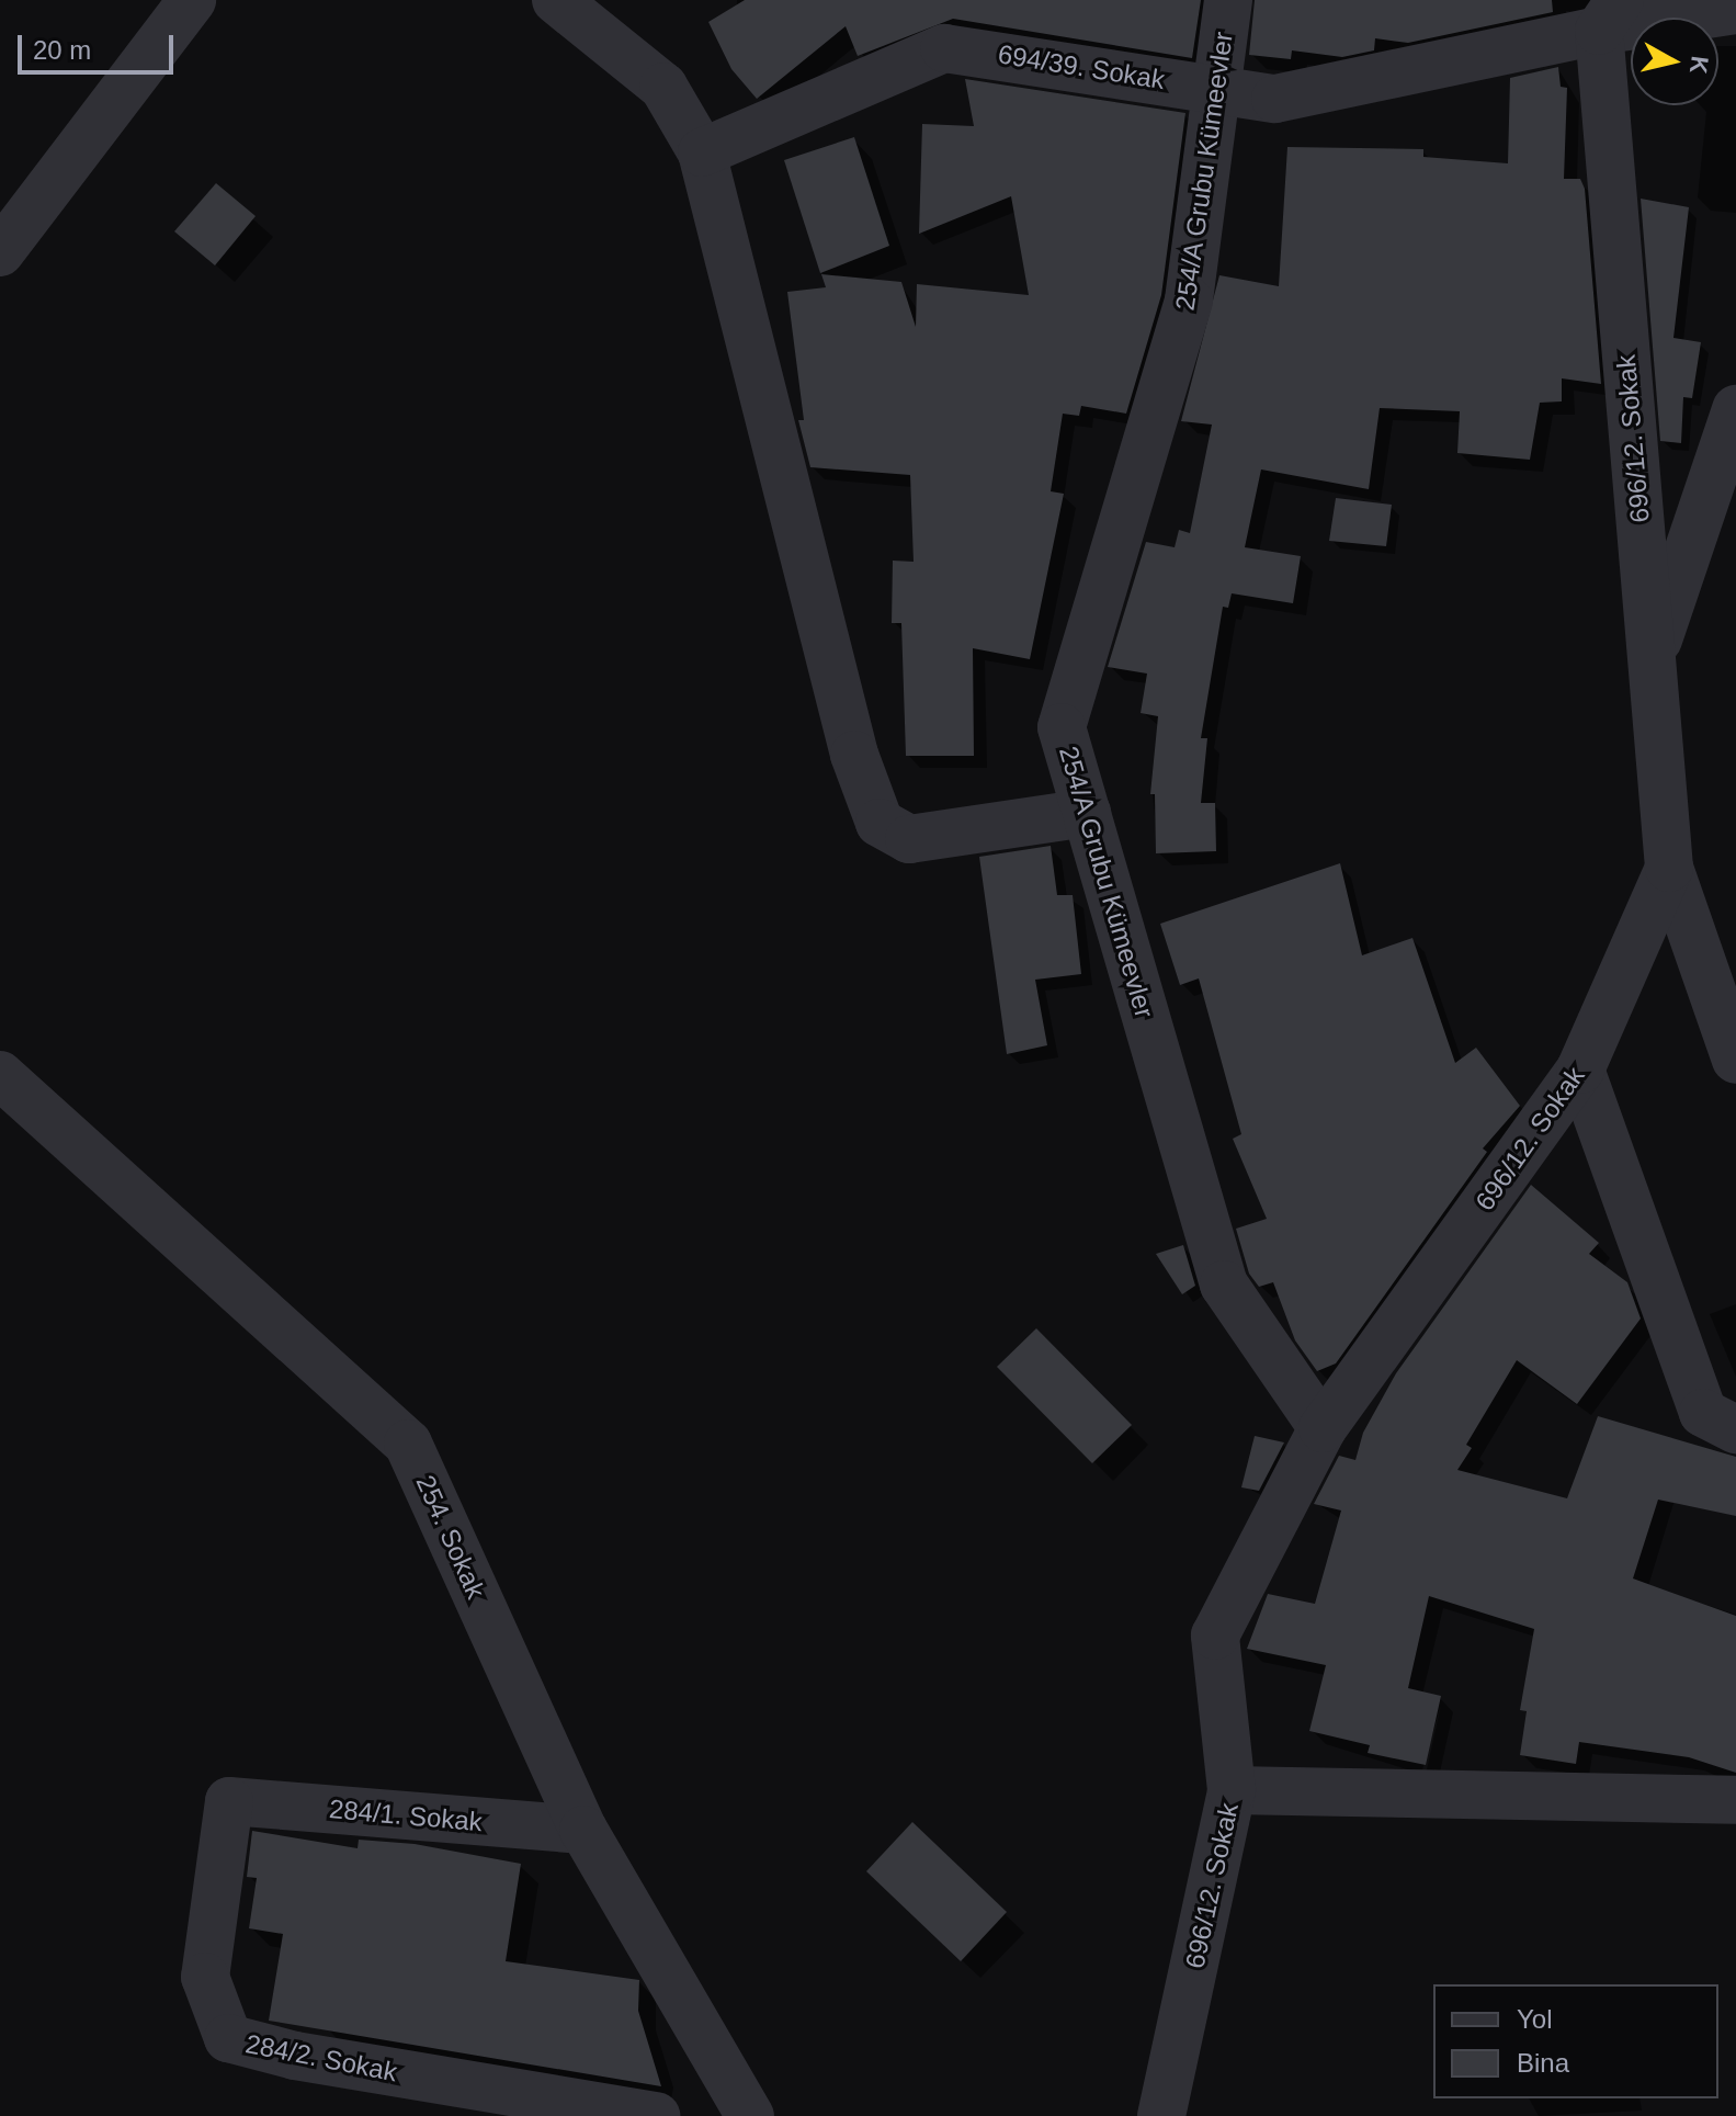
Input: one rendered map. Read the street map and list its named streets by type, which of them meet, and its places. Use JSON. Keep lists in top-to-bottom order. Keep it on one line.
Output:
{"streets":{"street":["694/39. Sokak","254/A Grubu Kümeevler","696/12. Sokak","254. Sokak","284/1. Sokak","284/2. Sokak"]},"crossings":[["694/39. Sokak","254/A Grubu Kümeevler"],["694/39. Sokak","696/12. Sokak"],["254/A Grubu Kümeevler","696/12. Sokak"],["254. Sokak","284/1. Sokak"],["284/1. Sokak","284/2. Sokak"]],"legend":["Yol","Bina"],"scale_bar":"20 m","north":"right"}
